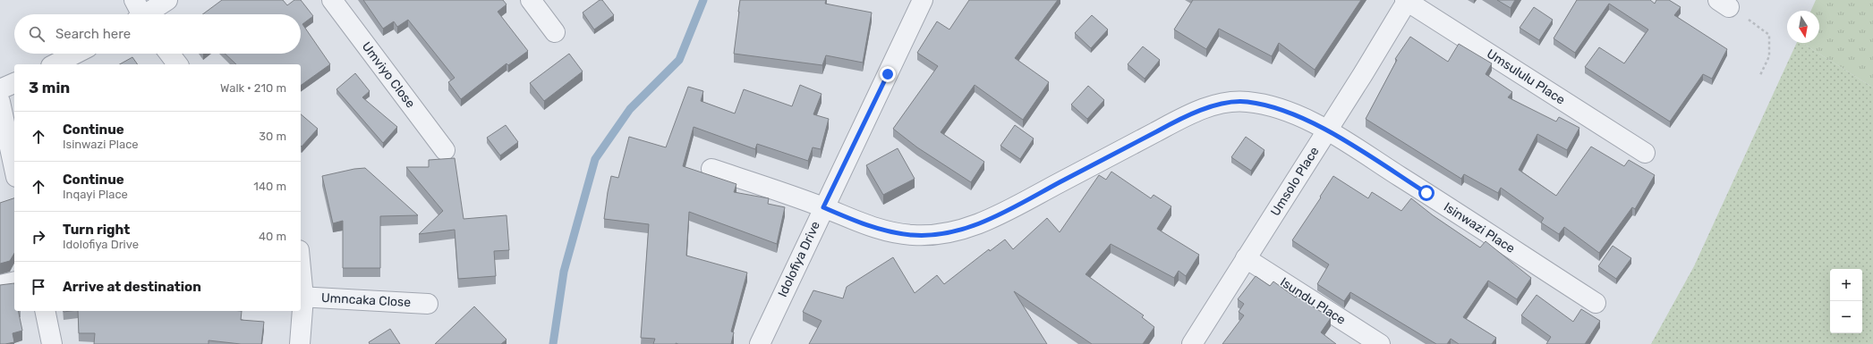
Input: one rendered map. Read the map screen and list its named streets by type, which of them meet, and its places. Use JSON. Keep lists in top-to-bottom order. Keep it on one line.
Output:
{"streets":{"street":["Umviyo Close","Umsululu Place","Umsolo Place","Isinwazi Place","Idolofiya Drive","Umncaka Close","Isundu Place"]},"crossings":[["Umsululu Place","Umsolo Place"],["Umsolo Place","Isinwazi Place"],["Umsolo Place","Isundu Place"],["Isinwazi Place","Idolofiya Drive"]],"north":"bottom","page":{"search":"Search here","heading":["3 min","Walk · 210 m"],"list":[["Continue","Isinwazi Place","30 m"],["Continue","Inqayi Place","140 m"],["Turn right","Idolofiya Drive","40 m"],"Arrive at destination"],"map_buttons":["+","−"]}}
